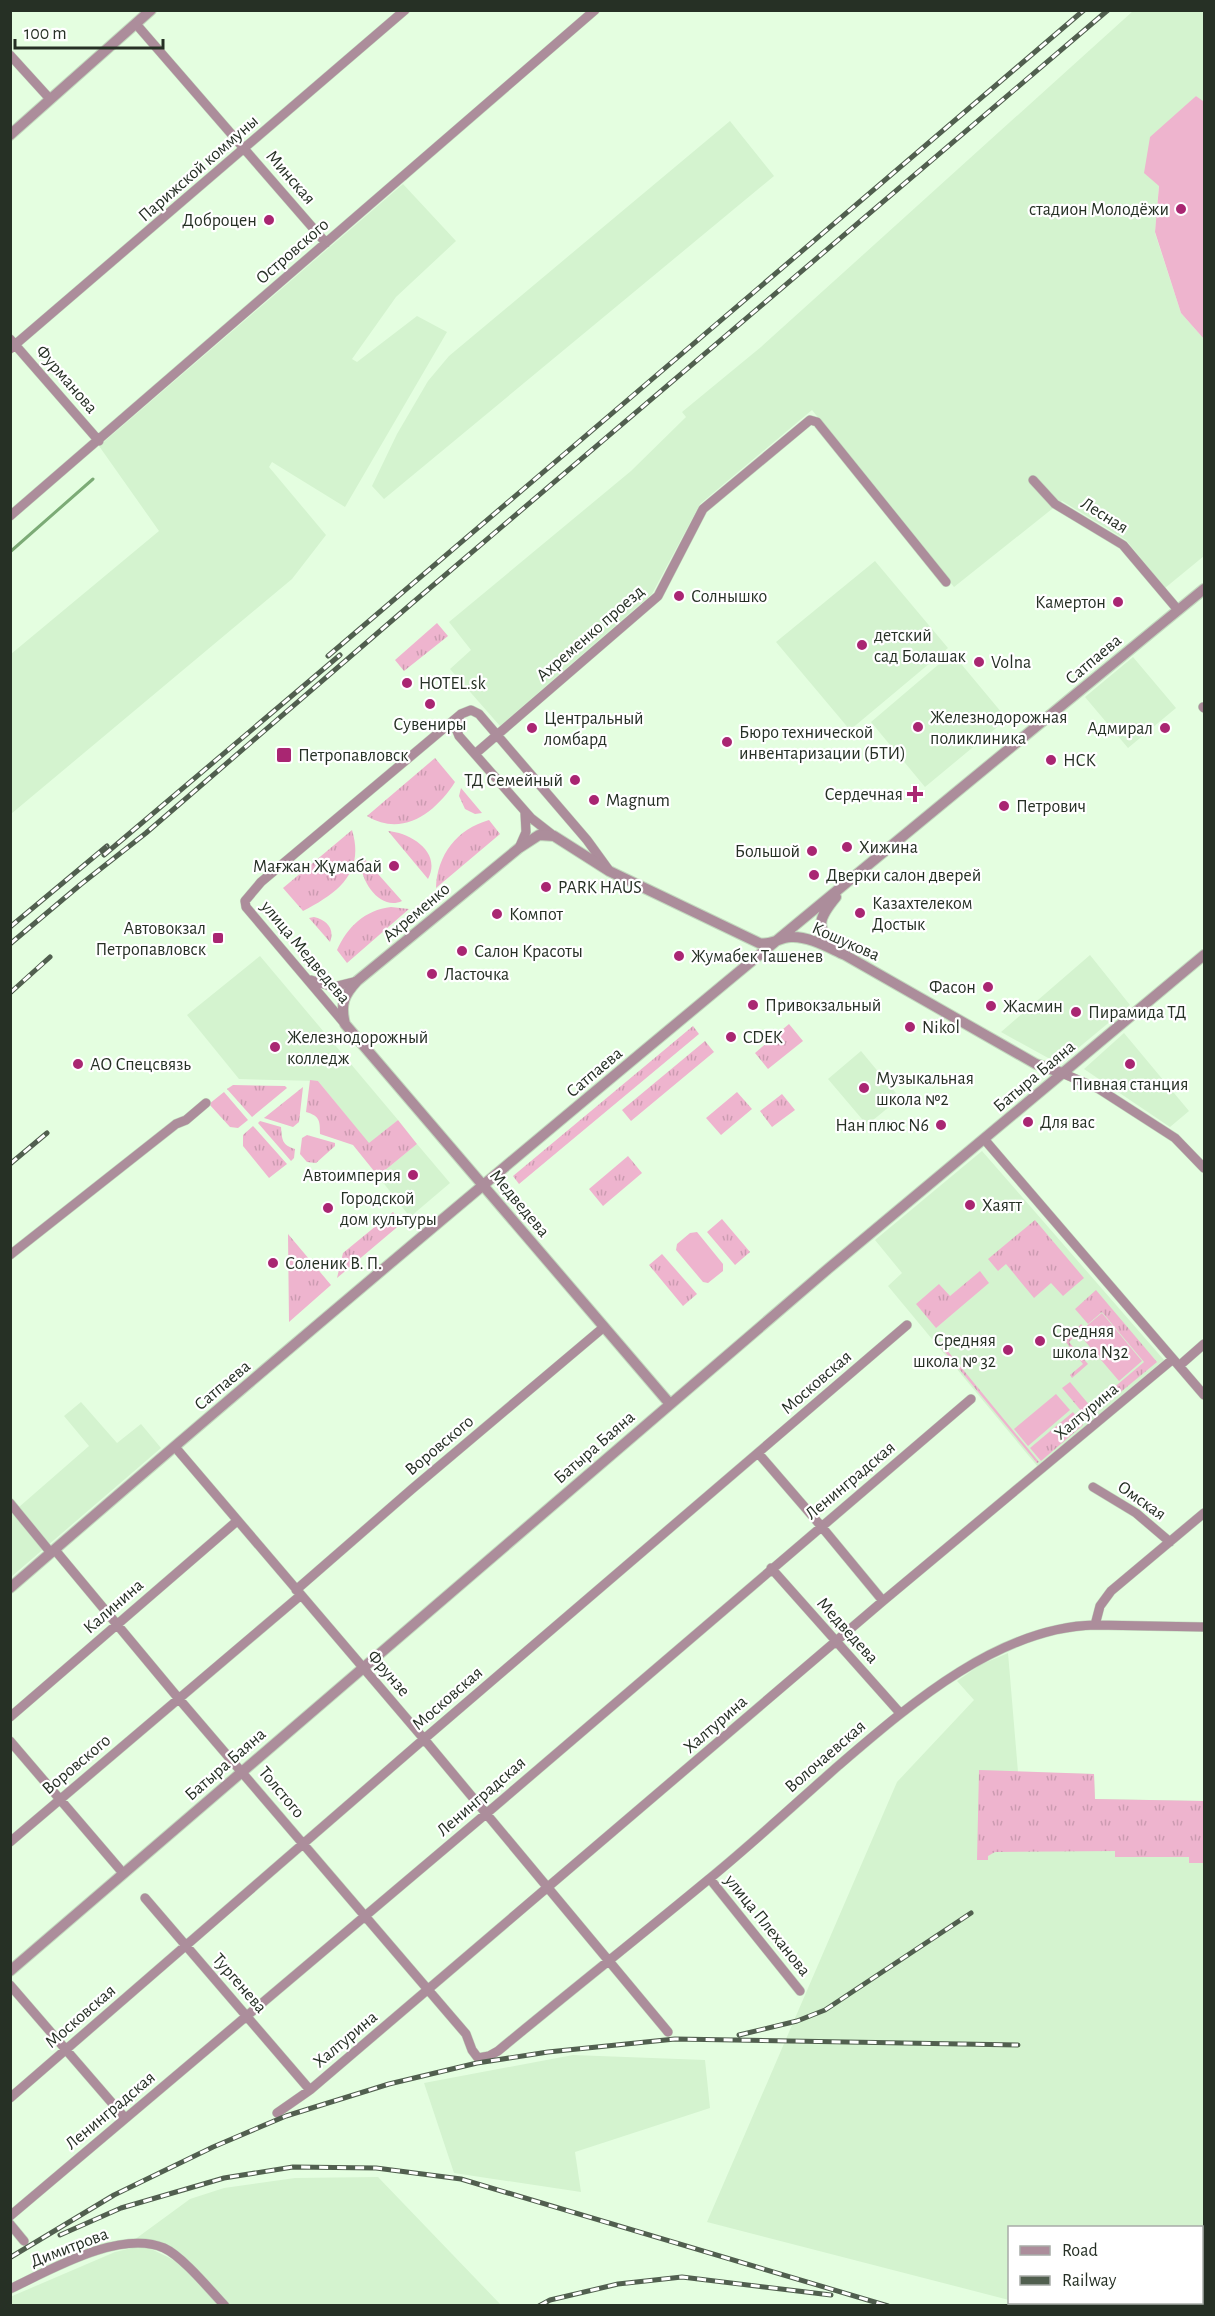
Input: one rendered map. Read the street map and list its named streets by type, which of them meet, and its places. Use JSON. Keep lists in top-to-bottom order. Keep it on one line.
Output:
{"streets":{"street":["Парижской коммуны","Минская","Островского","Фурманова","Лесная","Ахременко проезд","Сатпаева","Ахременко","Кошукова","улица Медведева","Батыра Баяна","Медведева","Московская","Халтурина","Воровского","Ленинградская","Омская","Калинина","Фрунзе","Волочаевская","Толстого","улица Плеханова","Тургенева","Димитрова"]},"crossings":[["Парижской коммуны","Минская"],["Парижской коммуны","Фурманова"],["Минская","Островского"],["Островского","Фурманова"],["Лесная","Сатпаева"],["Ахременко проезд","Кошукова"],["Сатпаева","Кошукова"],["Сатпаева","Медведева"],["Сатпаева","Фрунзе"],["Сатпаева","Толстого"],["Ахременко","Кошукова"],["Ахременко","улица Медведева"],["Ахременко","Медведева"],["Кошукова","улица Медведева"],["Кошукова","Батыра Баяна"],["улица Медведева","Медведева"],["Батыра Баяна","Медведева"],["Батыра Баяна","Фрунзе"],["Батыра Баяна","Толстого"],["Медведева","Халтурина"],["Медведева","Воровского"],["Медведева","Ленинградская"],["Медведева","Волочаевская"],["Московская","Фрунзе"],["Московская","Толстого"],["Московская","Тургенева"],["Халтурина","Фрунзе"],["Халтурина","Толстого"],["Халтурина","Тургенева"],["Воровского","Фрунзе"],["Воровского","Толстого"],["Ленинградская","Фрунзе"],["Ленинградская","Толстого"],["Ленинградская","Тургенева"],["Калинина","Фрунзе"],["Калинина","Толстого"],["Фрунзе","Волочаевская"],["Волочаевская","Толстого"],["Волочаевская","улица Плеханова"]],"places":{"other":["стадион Молодёжи","Доброцен","Солнышко","Камертон","детский сад Болашак","Volna","HOTEL.sk","Сувениры","Железнодорожная поликлиника","Центральный ломбард","Адмирал","Бюро технической инвентаризации (БТИ)","НСК","ТД Семейный","Magnum","Петрович","Хижина","Большой","Мағжан Жұмабай","Дверки салон дверей","PARK HAUS","Казахтелеком Достык","Компот","Салон Красоты","Жумабек Ташенев","Ласточка","Фасон","Привокзальный","Жасмин","Пирамида ТД","Nikol","CDEK","Железнодорожный колледж","АО Спецсвязь","Пивная станция","Музыкальная школа №2","Для вас","Нан плюс N6","Автоимперия","Хаятт","Городской дом культуры","Соленик В. П.","Средняя школа N32","Средняя школа № 32"],"transit":["Петропавловск","Автовокзал Петропавловск"],"health":["Сердечная"]},"legend":["Road","Railway"],"scale_bar":"100 m"}
